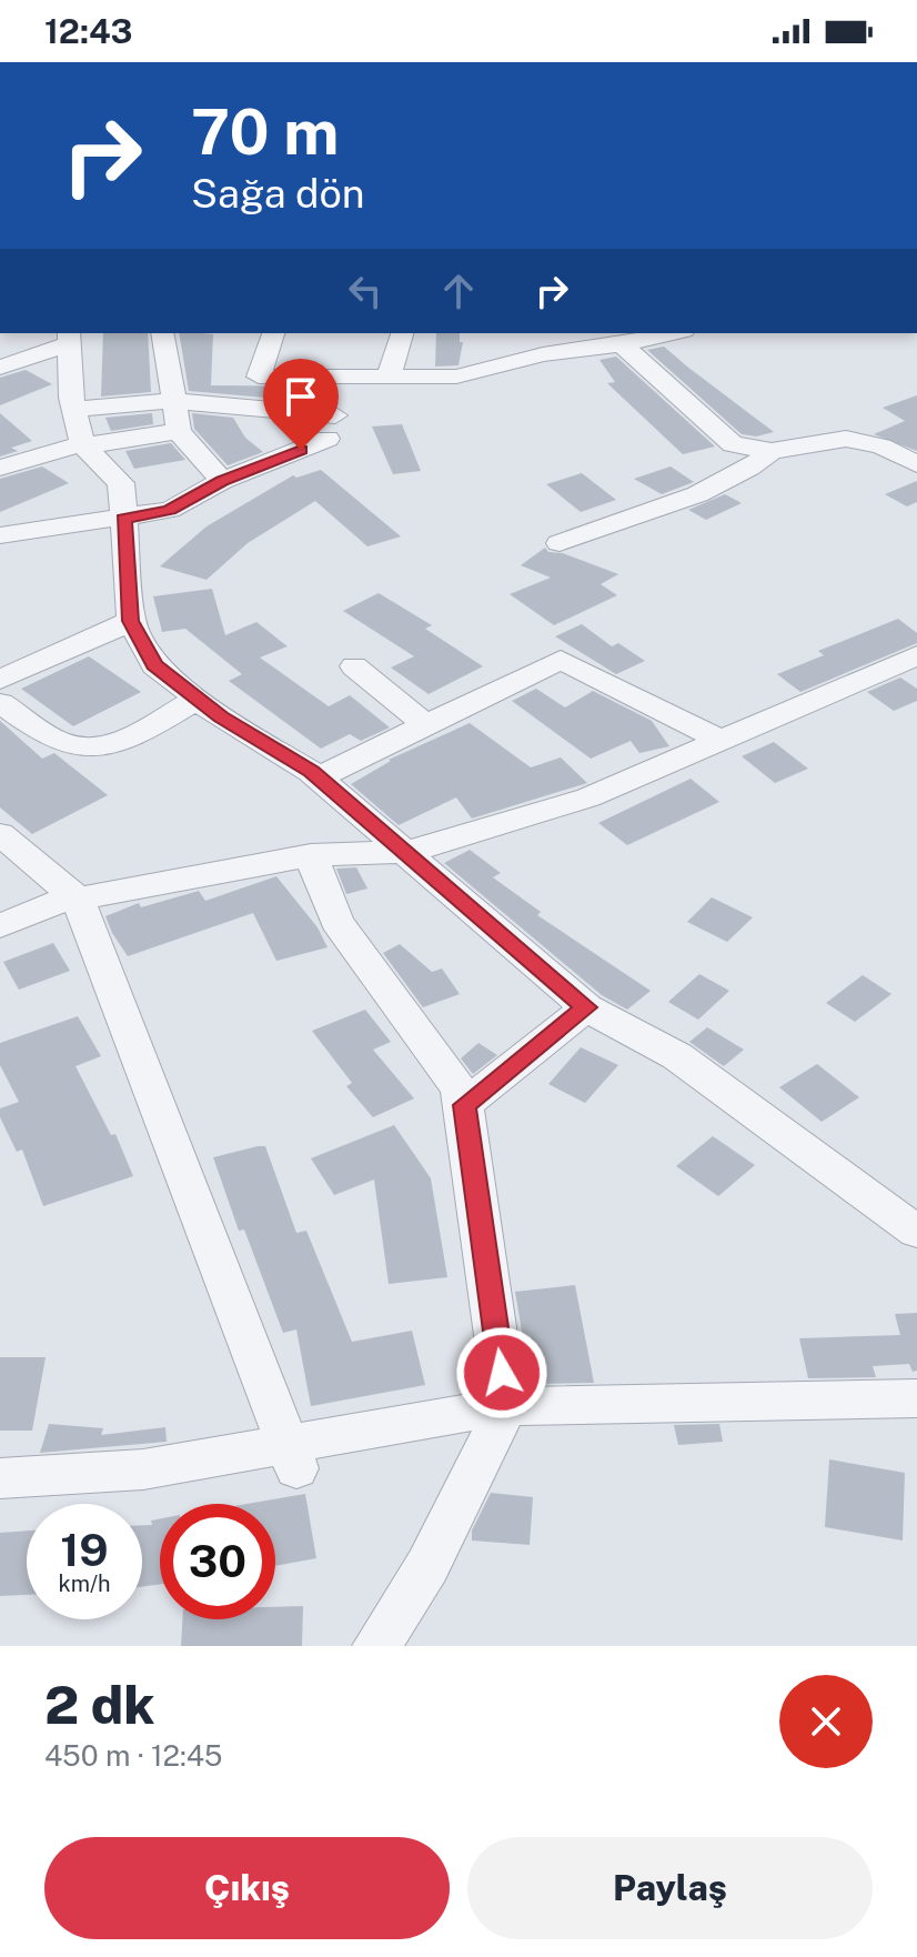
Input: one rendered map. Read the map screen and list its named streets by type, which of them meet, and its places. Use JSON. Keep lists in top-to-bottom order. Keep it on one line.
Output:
{"page":{"status":"12:43","turn":["70 m","Sağa dön"],"speed":"19 km/h","limit":"30","heading":["2 dk","450 m · 12:45"],"buttons":["Çıkış","Paylaş"]}}
